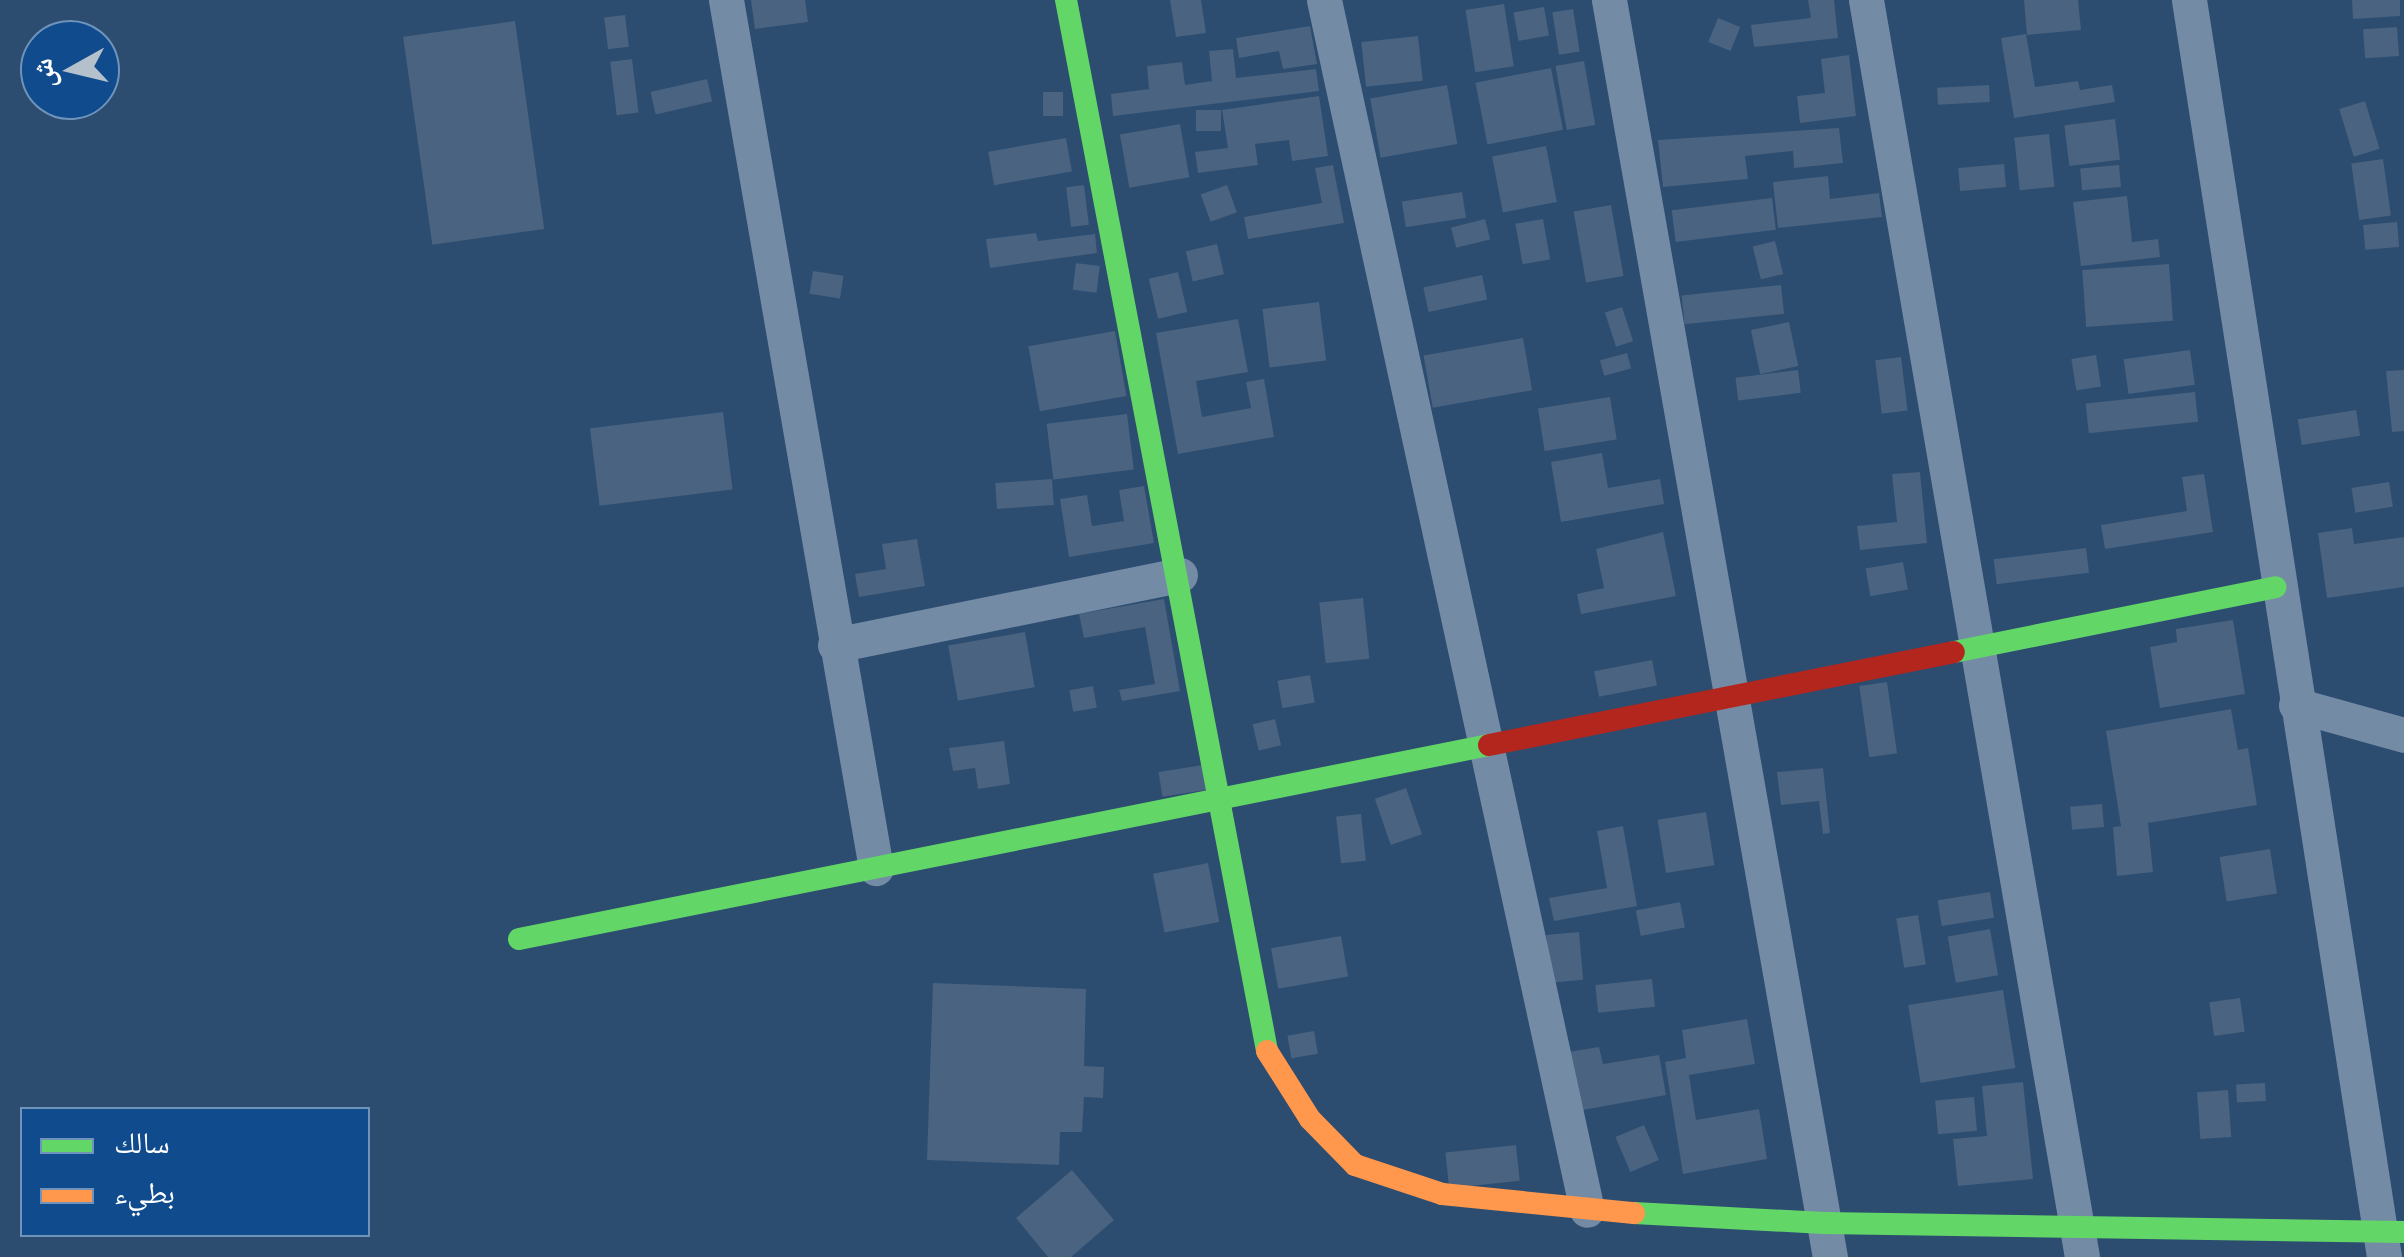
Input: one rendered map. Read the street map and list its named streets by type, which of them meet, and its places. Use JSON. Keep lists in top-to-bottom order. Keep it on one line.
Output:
{"legend":["سالك","بطيء"],"north":"left"}
